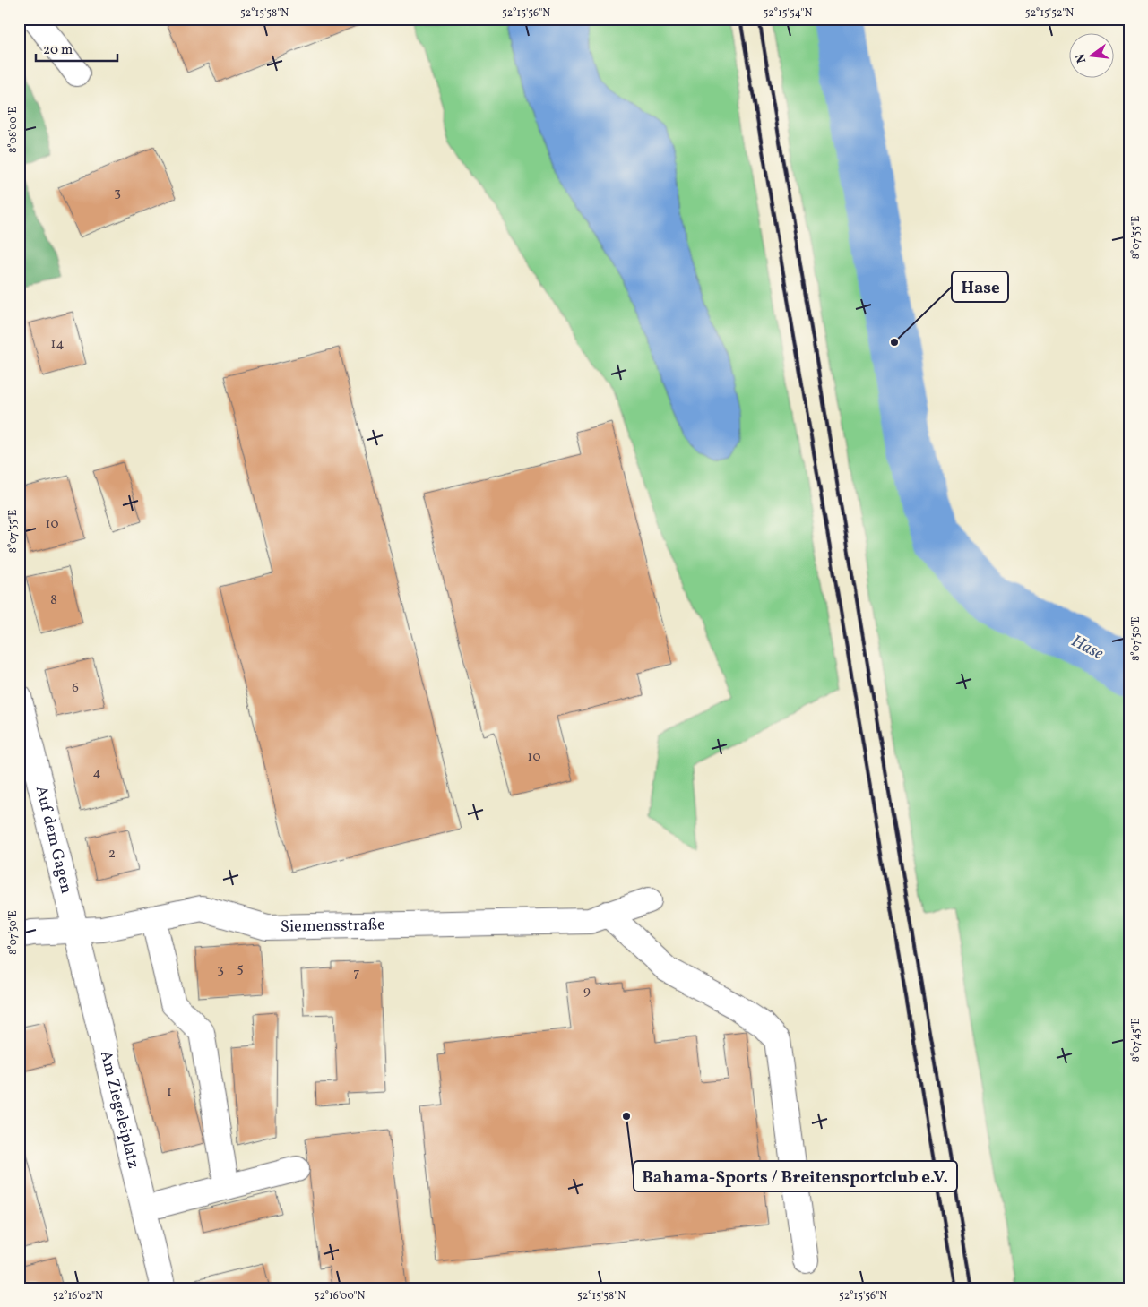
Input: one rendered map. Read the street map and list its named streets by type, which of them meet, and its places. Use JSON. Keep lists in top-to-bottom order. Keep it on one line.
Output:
{"streets":{"street":["Auf dem Gagen","Siemensstraße","Am Ziegeleiplatz"]},"crossings":[["Auf dem Gagen","Siemensstraße"],["Auf dem Gagen","Am Ziegeleiplatz"],["Siemensstraße","Am Ziegeleiplatz"]],"water":["Hase"],"places":["Hase","Bahama-Sports / Breitensportclub e.V."],"house_numbers":["3","14","10","8","6","10","4","2","5","3","7","9","1"],"scale_bar":"20 m","north":"left","coordinates":["52°15'58\"N","52°15'56\"N","52°15'54\"N","52°15'52\"N","8°08'00\"E","8°07'55\"E","8°07'50\"E","8°07'45\"E","52°16'02\"N","52°16'00\"N"]}
